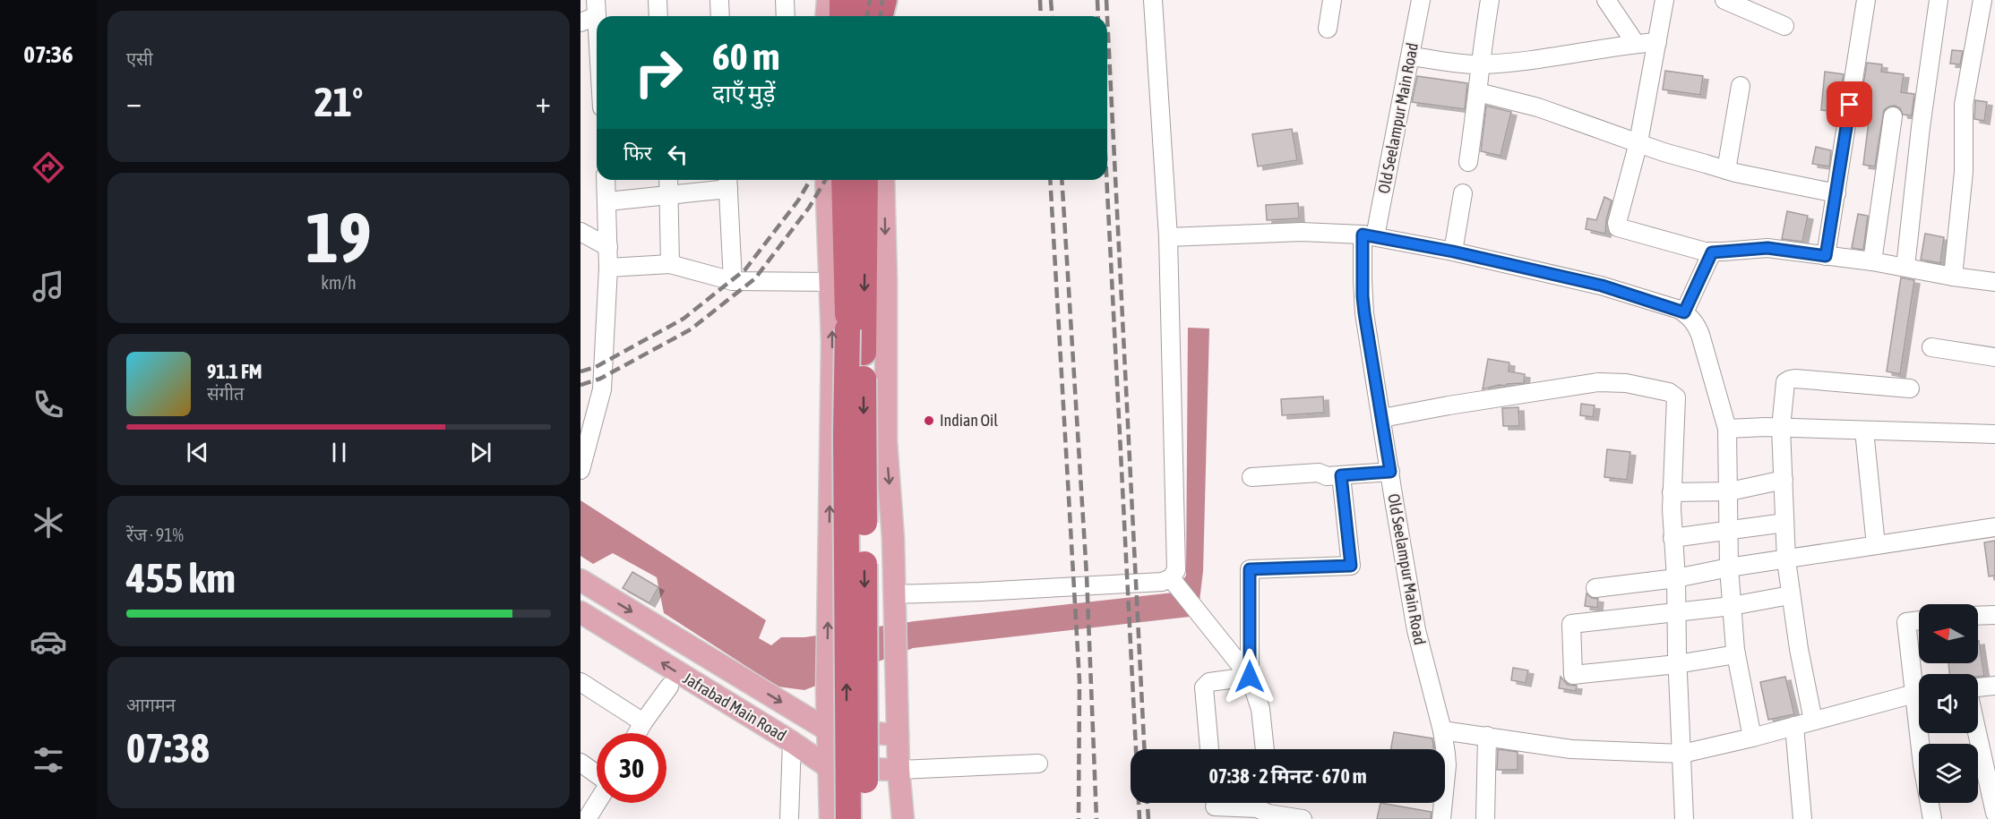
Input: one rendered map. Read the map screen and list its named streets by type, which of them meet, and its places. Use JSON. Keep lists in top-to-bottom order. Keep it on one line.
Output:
{"streets":{"main road":["Jafrabad Main Road"],"street":["Old Seelampur Main Road"]},"places":["Indian Oil"],"north":"left","page":{"tabs":"07:36","tile":["एसी",["19","km/h"],["रेंज · 91%","455 km"],["आगमन","07:38"]],"turn":["60 m","दाएँ मुड़ें"],"heat":["−","21°","+"],"then":"फिर","song":["91.1 FM","संगीत"],"limit":"30","trip":"07:38 · 2 मिनट · 670 m"}}
